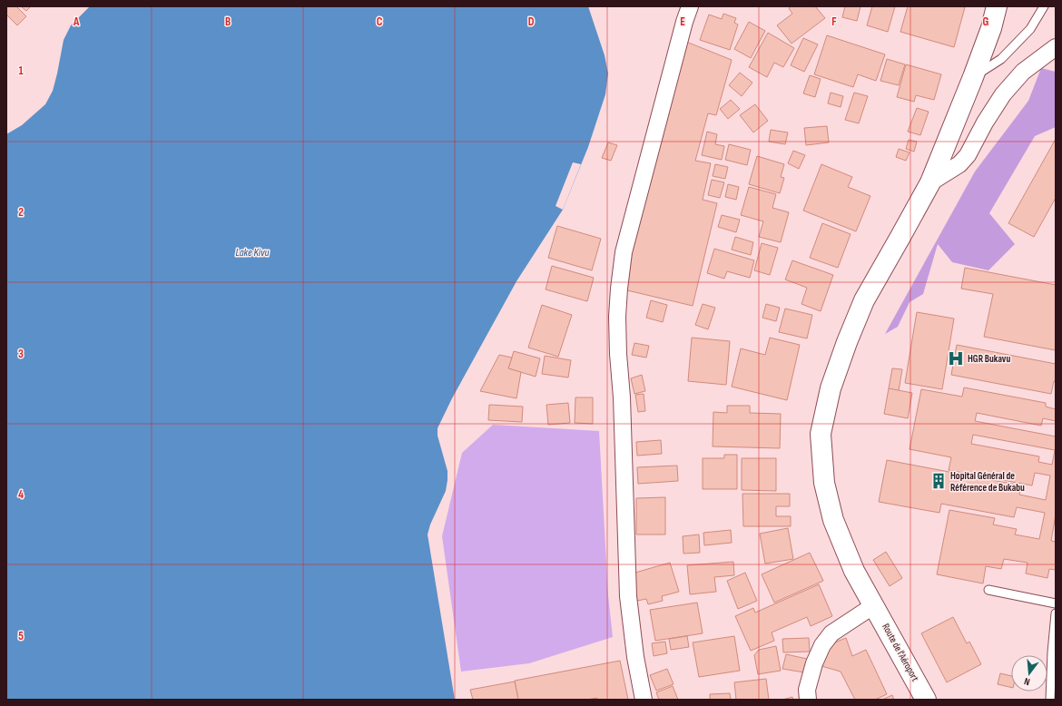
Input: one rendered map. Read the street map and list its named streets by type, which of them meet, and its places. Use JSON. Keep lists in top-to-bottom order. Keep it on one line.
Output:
{"streets":{"highway":["Route de l'Aéroport"]},"water":["Lake Kivu"],"places":{"hospital":["HGR Bukavu"],"building":["Hopital Général de Référence de Bukabu"]},"north":"bottom","grid":{"columns":["A","B","C","D","E","F","G"],"rows":["1","2","3","4","5"]}}
